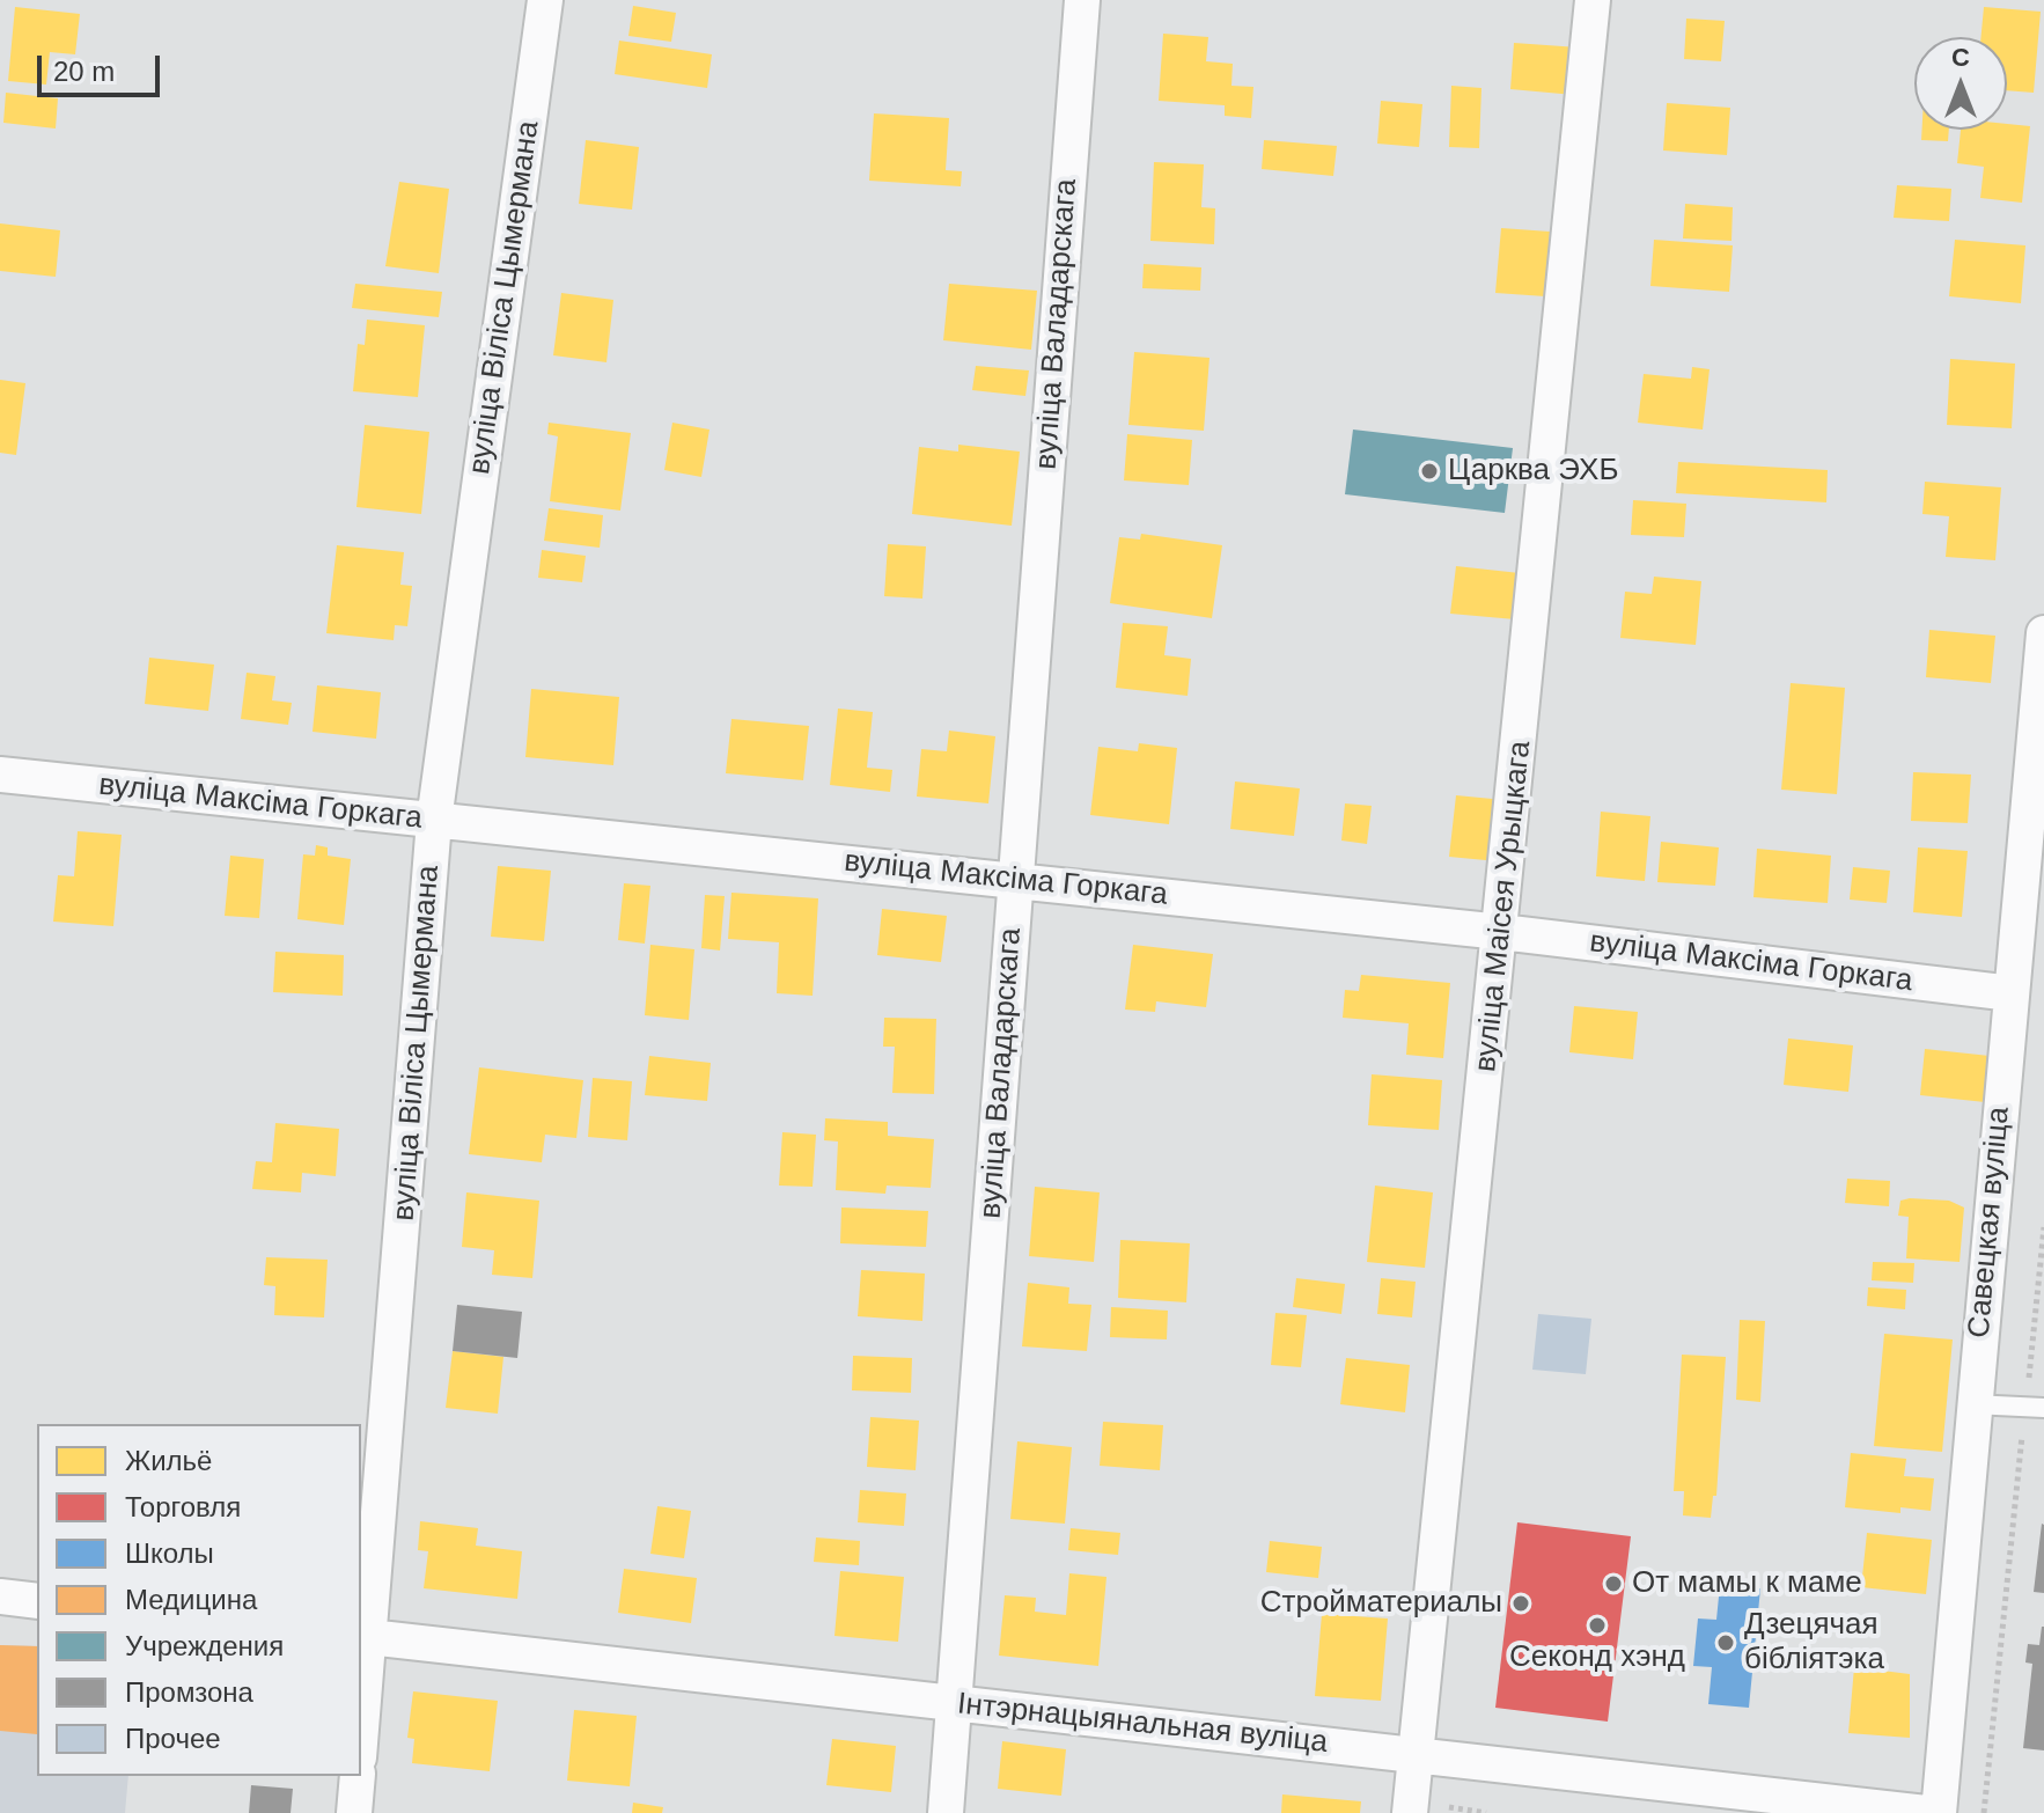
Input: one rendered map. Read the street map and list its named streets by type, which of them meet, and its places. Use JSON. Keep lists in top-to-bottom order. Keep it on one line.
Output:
{"streets":{"street":["вуліца Віліса Цымермана","вуліца Валадарскага","вуліца Максіма Горкага","вуліца Маісея Урыцкага","Савецкая вуліца","Інтэрнацыянальная вуліца"]},"crossings":[["вуліца Віліса Цымермана","вуліца Максіма Горкага"],["вуліца Віліса Цымермана","Інтэрнацыянальная вуліца"],["вуліца Валадарскага","вуліца Максіма Горкага"],["вуліца Валадарскага","Інтэрнацыянальная вуліца"],["вуліца Максіма Горкага","вуліца Маісея Урыцкага"],["вуліца Максіма Горкага","Савецкая вуліца"],["вуліца Маісея Урыцкага","Інтэрнацыянальная вуліца"]],"places":["Царква ЭХБ","От мамы к маме","Стройматериалы","Секонд хэнд","Дзецячая бібліятэка"],"legend":["Жильё","Торговля","Школы","Медицина","Учреждения","Промзона","Прочее"],"scale_bar":"20 m","north":"top"}
